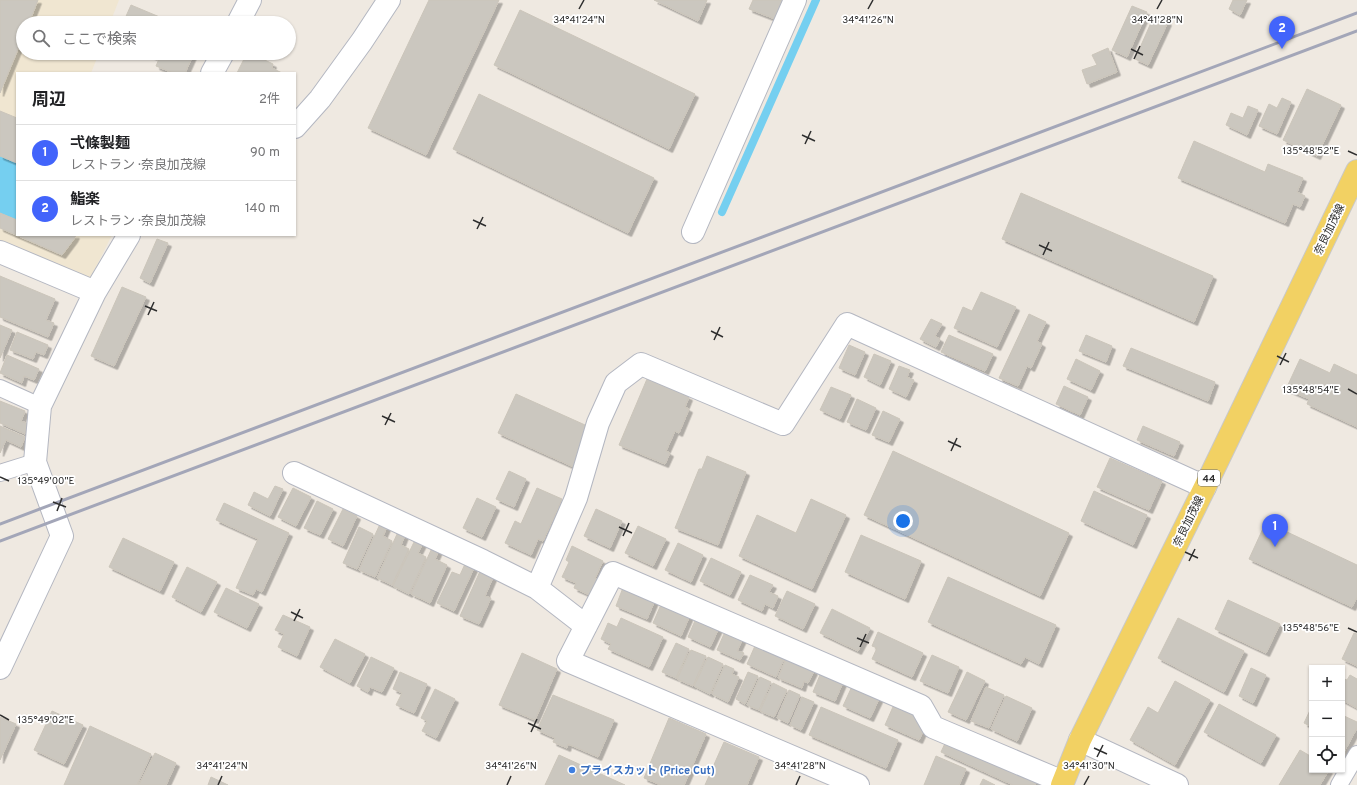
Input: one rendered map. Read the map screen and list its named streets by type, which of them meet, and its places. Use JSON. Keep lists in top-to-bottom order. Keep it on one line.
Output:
{"streets":{"main road":["奈良加茂線","44"]},"places":["プライスカット (Price Cut)"],"page":{"pins":["2","1"],"search":"ここで検索","heading":["周辺","2件"],"list":[{"mark":"1","name":"弌條製麺","note":"レストラン · 奈良加茂線","value":"90 m"},{"mark":"2","name":"鮨楽","note":"レストラン · 奈良加茂線","value":"140 m"}],"map_buttons":["+","−"]},"coordinates":["34°41'24\"N","34°41'26\"N","34°41'28\"N","135°48'52\"E","135°48'54\"E","135°49'00\"E","135°48'56\"E","135°49'02\"E","34°41'30\"N"]}
